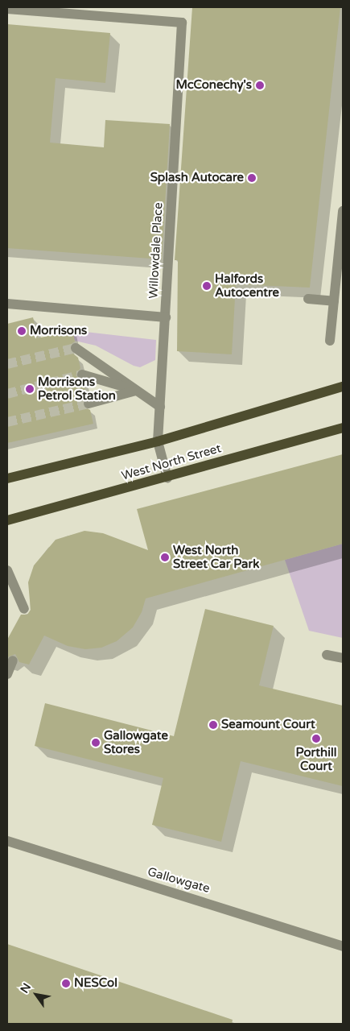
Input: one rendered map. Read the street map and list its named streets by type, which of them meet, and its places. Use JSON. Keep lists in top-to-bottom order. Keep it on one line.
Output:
{"streets":{"main road":["West North Street"],"street":["Willowdale Place","Gallowgate"]},"crossings":[["Willowdale Place","West North Street"]],"places":["McConechy's","Splash Autocare","Halfords Autocentre","Morrisons","Morrisons Petrol Station","West North Street Car Park","Seamount Court","Porthill Court","Gallowgate Stores","NESCol"],"north":"top left"}
